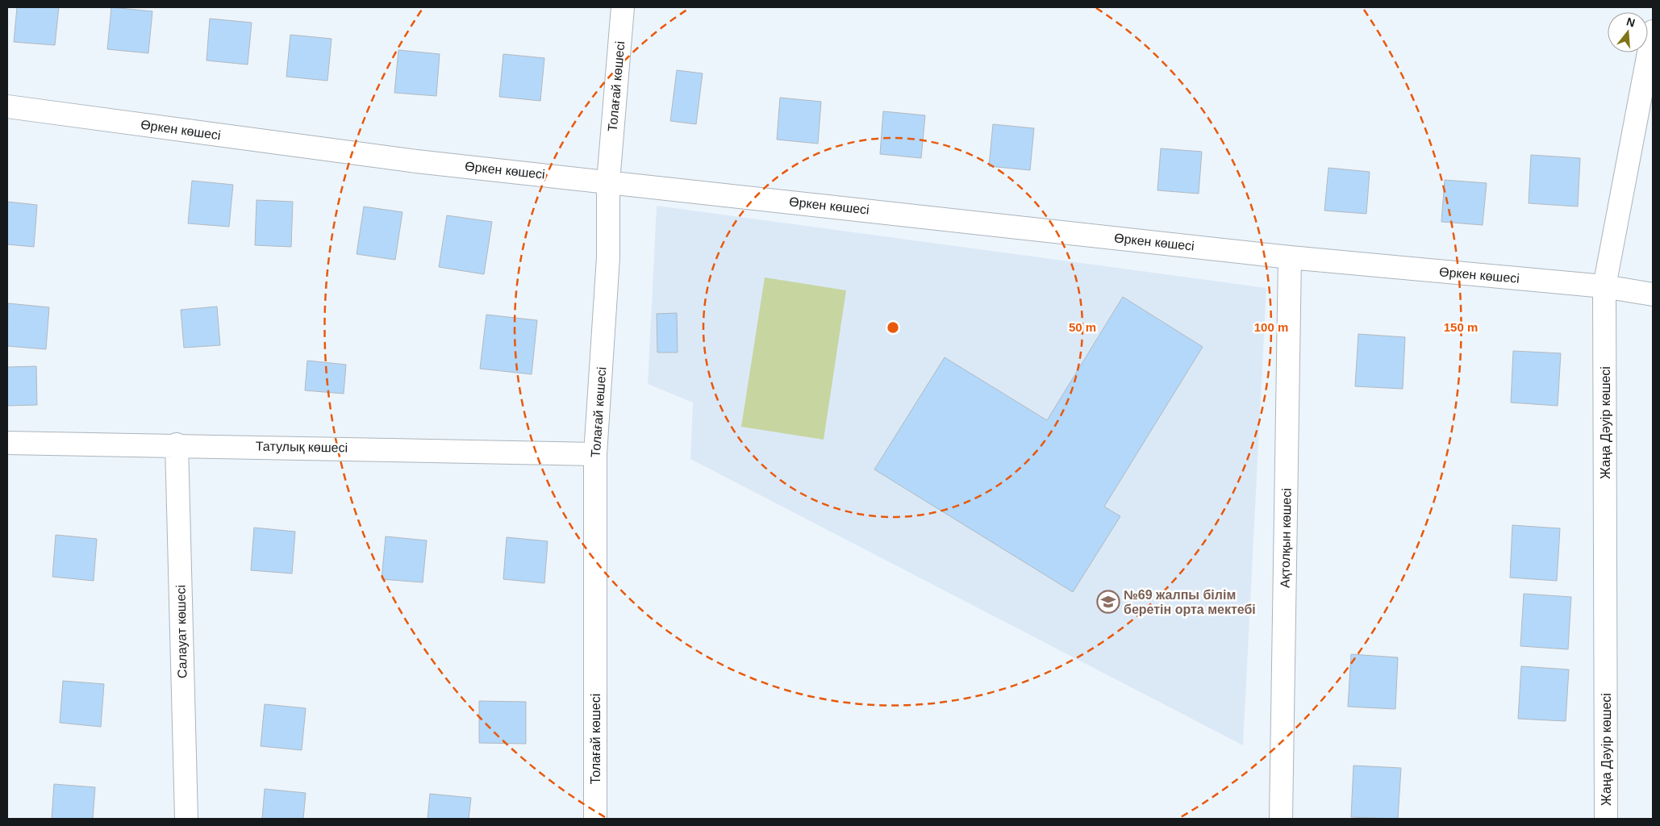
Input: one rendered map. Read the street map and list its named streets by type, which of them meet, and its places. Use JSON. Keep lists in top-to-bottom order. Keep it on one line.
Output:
{"streets":{"street":["Толағай көшесі","Өркен көшесі","Жаңа Дәуір көшесі","Татулық көшесі","Ақтолқын көшесі","Салауат көшесі"]},"crossings":[["Толағай көшесі","Өркен көшесі"],["Толағай көшесі","Татулық көшесі"],["Өркен көшесі","Жаңа Дәуір көшесі"],["Өркен көшесі","Ақтолқын көшесі"],["Татулық көшесі","Салауат көшесі"]],"places":{"school or university":["№69 жалпы білім беретін орта мектебі"]},"north":"top","rings":["50 m","100 m","150 m"]}
